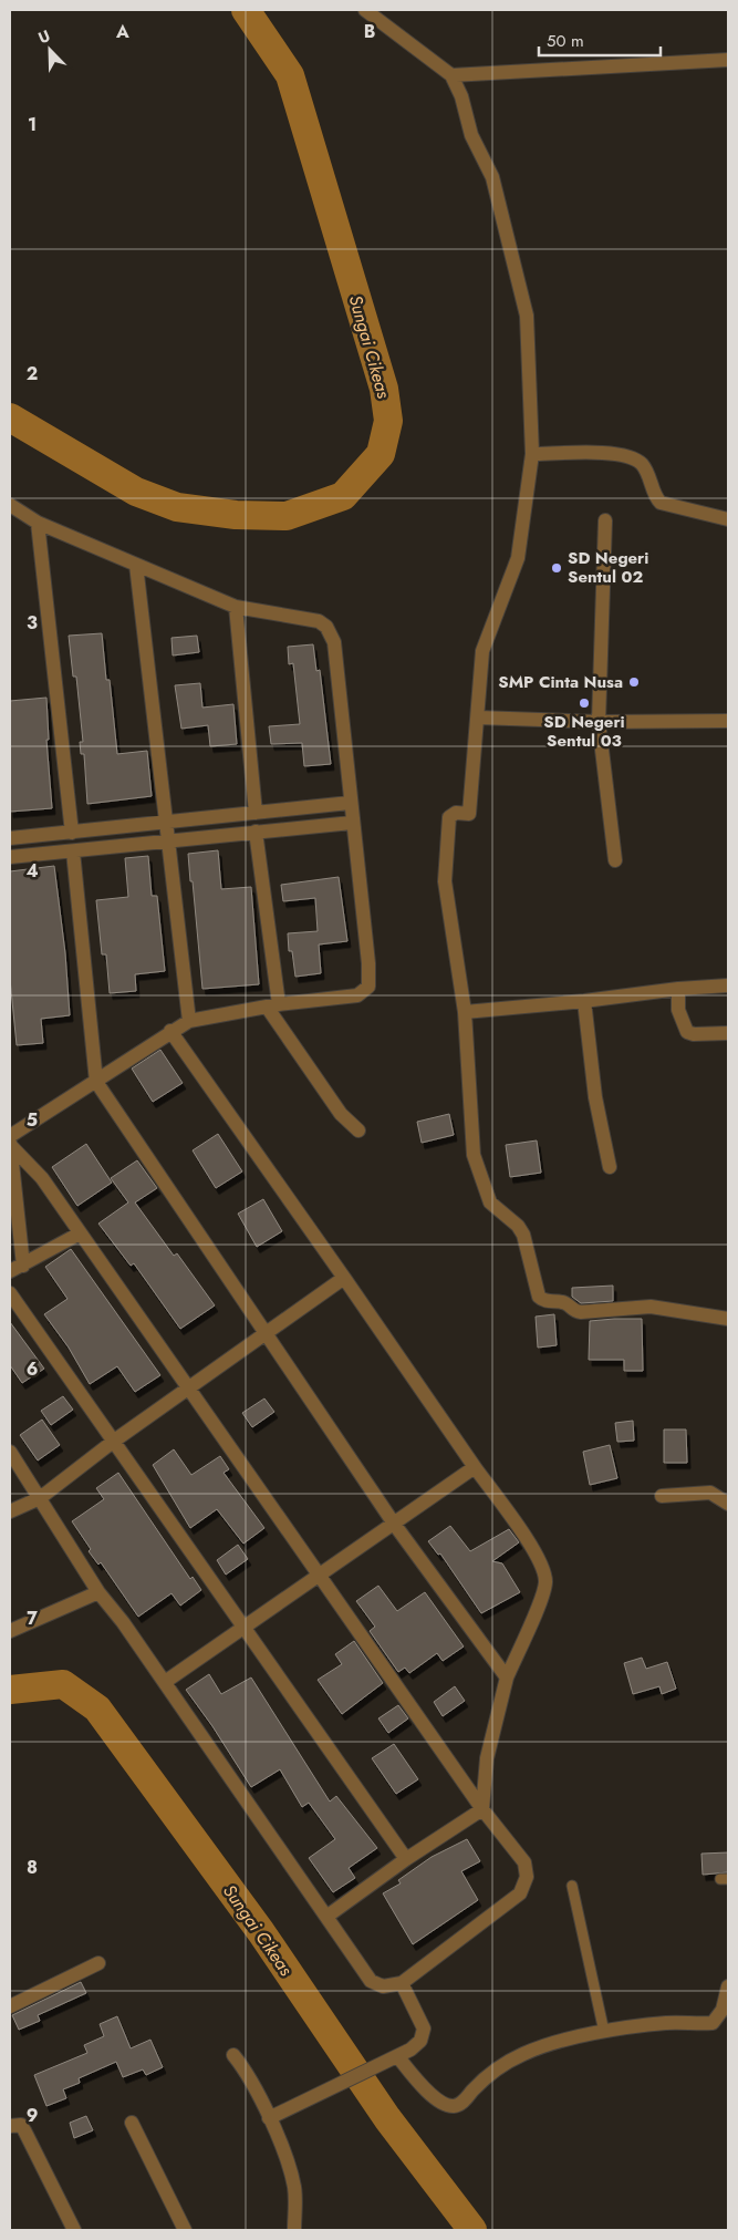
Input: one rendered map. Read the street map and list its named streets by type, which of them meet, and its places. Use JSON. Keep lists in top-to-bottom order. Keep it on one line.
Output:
{"water":["Sungai Cikeas"],"places":["SD Negeri Sentul 02","SMP Cinta Nusa","SD Negeri Sentul 03"],"scale_bar":"50 m","north":"top left","grid":{"columns":["A","B"],"rows":["1","2","3","4","5","6","7","8","9"]}}
